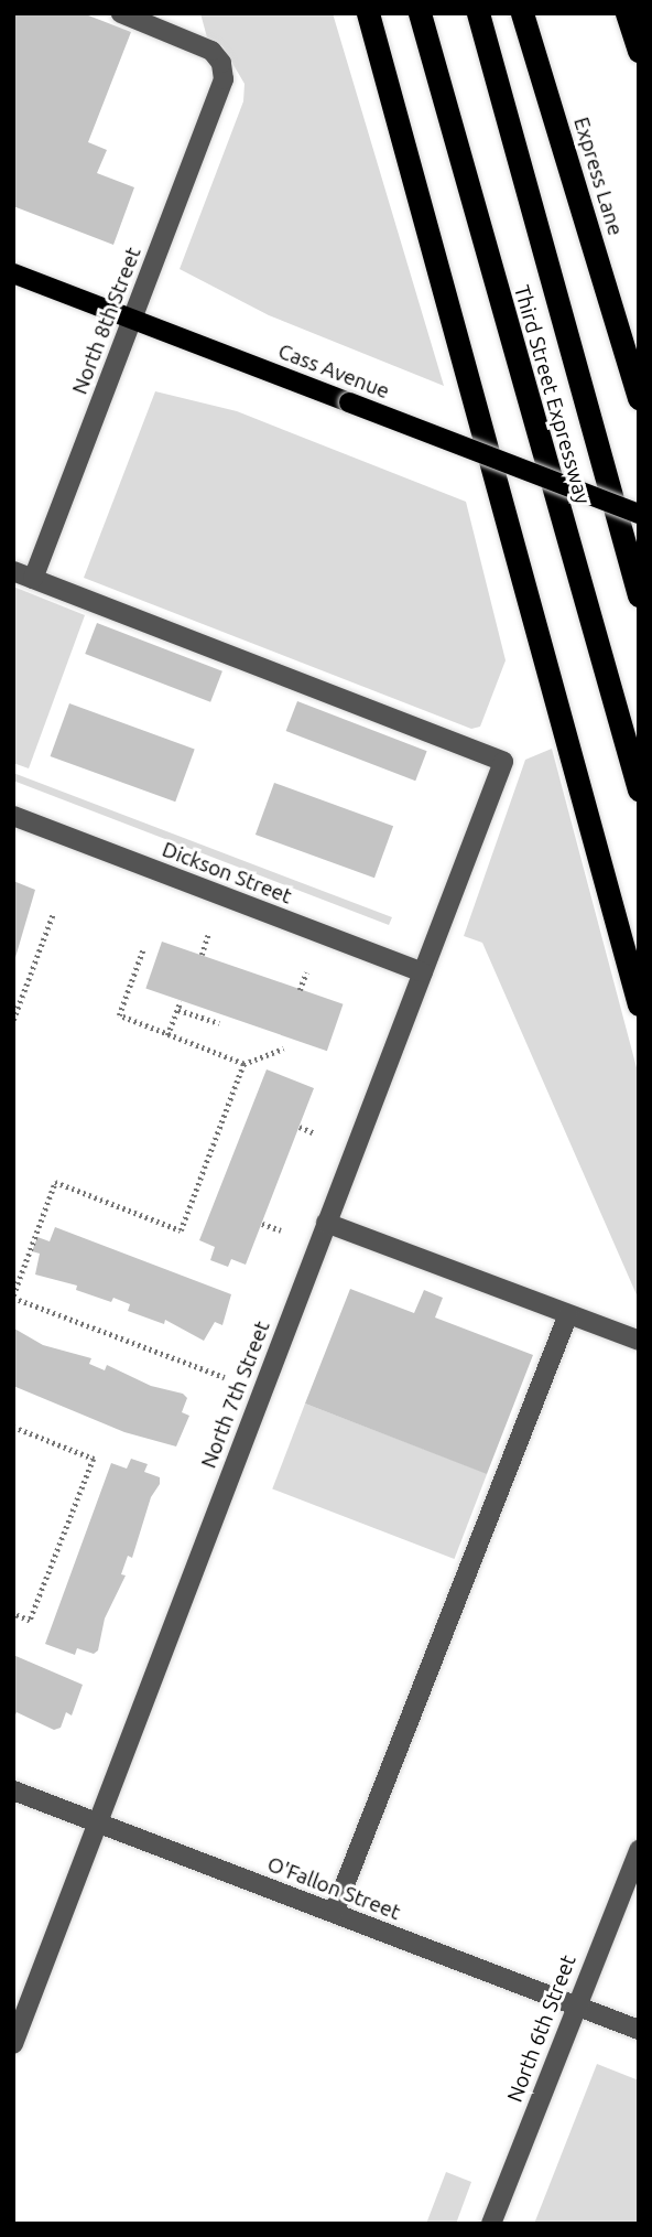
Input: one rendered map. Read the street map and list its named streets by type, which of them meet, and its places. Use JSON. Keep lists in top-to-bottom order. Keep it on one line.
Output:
{"streets":{"highway":["Express Lane","Third Street Expressway"],"main road":["Cass Avenue"],"street":["North 8th Street","Dickson Street","North 7th Street","O'Fallon Street","North 6th Street"]},"crossings":[["North 8th Street","Cass Avenue"],["North 8th Street","North 7th Street"],["Dickson Street","North 7th Street"],["North 7th Street","O'Fallon Street"],["O'Fallon Street","North 6th Street"]]}
